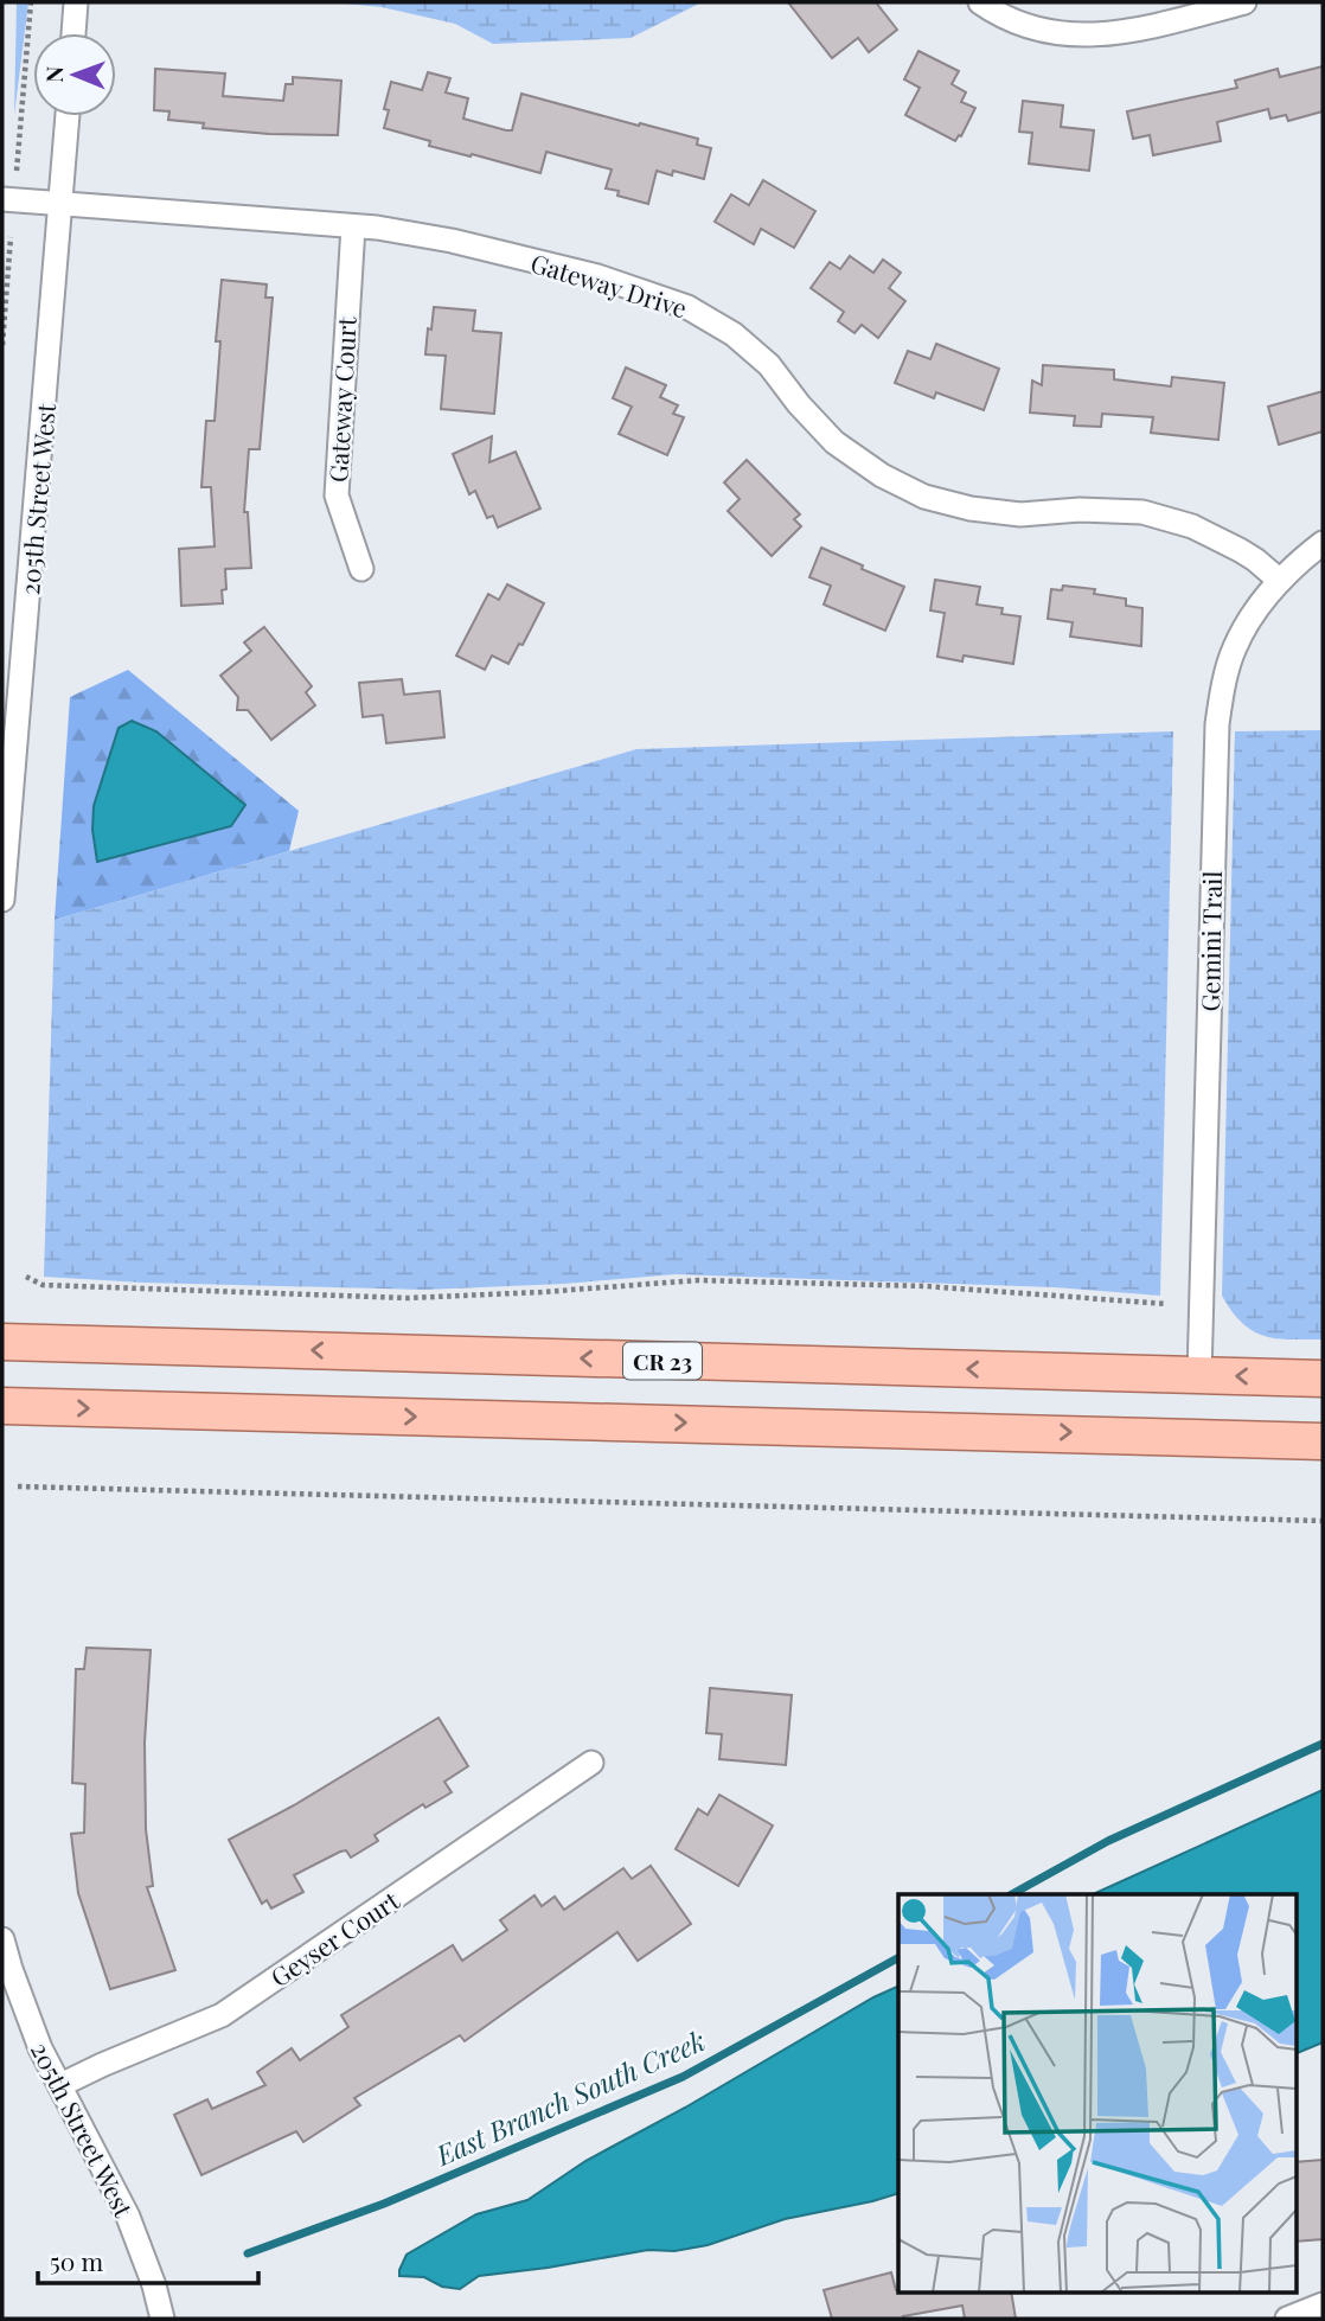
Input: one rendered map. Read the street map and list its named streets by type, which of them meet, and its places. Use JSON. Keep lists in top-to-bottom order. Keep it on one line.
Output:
{"streets":{"main road":["CR 23"],"street":["Gateway Drive","Gateway Court","205th Street West","Gemini Trail","Geyser Court"]},"crossings":[["Gateway Drive","Gateway Court"],["Gateway Drive","205th Street West"],["Gateway Drive","Gemini Trail"],["205th Street West","Geyser Court"],["Gemini Trail","CR 23"]],"water":["East Branch South Creek"],"scale_bar":"50 m","north":"left"}
